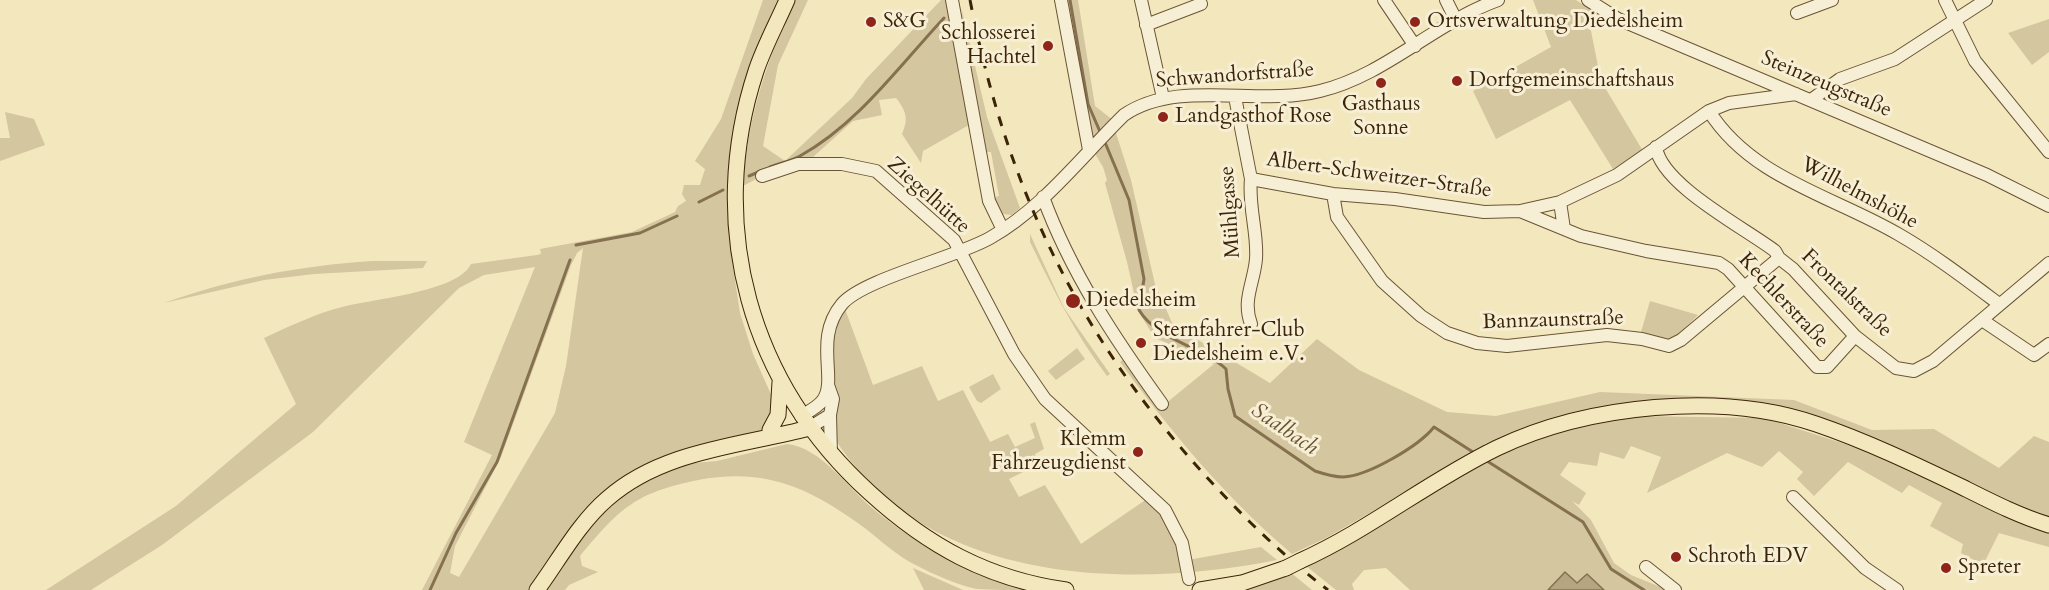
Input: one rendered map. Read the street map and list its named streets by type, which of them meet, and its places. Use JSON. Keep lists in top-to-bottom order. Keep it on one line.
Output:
{"streets":{"street":["Schwandorfstraße","Steinzeugstraße","Albert-Schweitzer-Straße","Wilhelmshöhe","Ziegelhütte","Mühlgasse","Frontalstraße","Kechlerstraße","Bannzaunstraße"]},"crossings":[["Schwandorfstraße","Ziegelhütte"],["Schwandorfstraße","Mühlgasse"],["Steinzeugstraße","Albert-Schweitzer-Straße"],["Albert-Schweitzer-Straße","Wilhelmshöhe"],["Albert-Schweitzer-Straße","Mühlgasse"],["Albert-Schweitzer-Straße","Frontalstraße"],["Albert-Schweitzer-Straße","Kechlerstraße"],["Albert-Schweitzer-Straße","Bannzaunstraße"],["Wilhelmshöhe","Frontalstraße"],["Frontalstraße","Kechlerstraße"],["Frontalstraße","Bannzaunstraße"],["Kechlerstraße","Bannzaunstraße"]],"water":["Saalbach"],"places":["S&G","Ortsverwaltung Diedelsheim","Schlosserei Hachtel","Dorfgemeinschaftshaus","Gasthaus Sonne","Landgasthof Rose","Diedelsheim","Sternfahrer-Club Diedelsheim e.V.","Klemm Fahrzeugdienst","Schroth EDV","Spreter"]}
